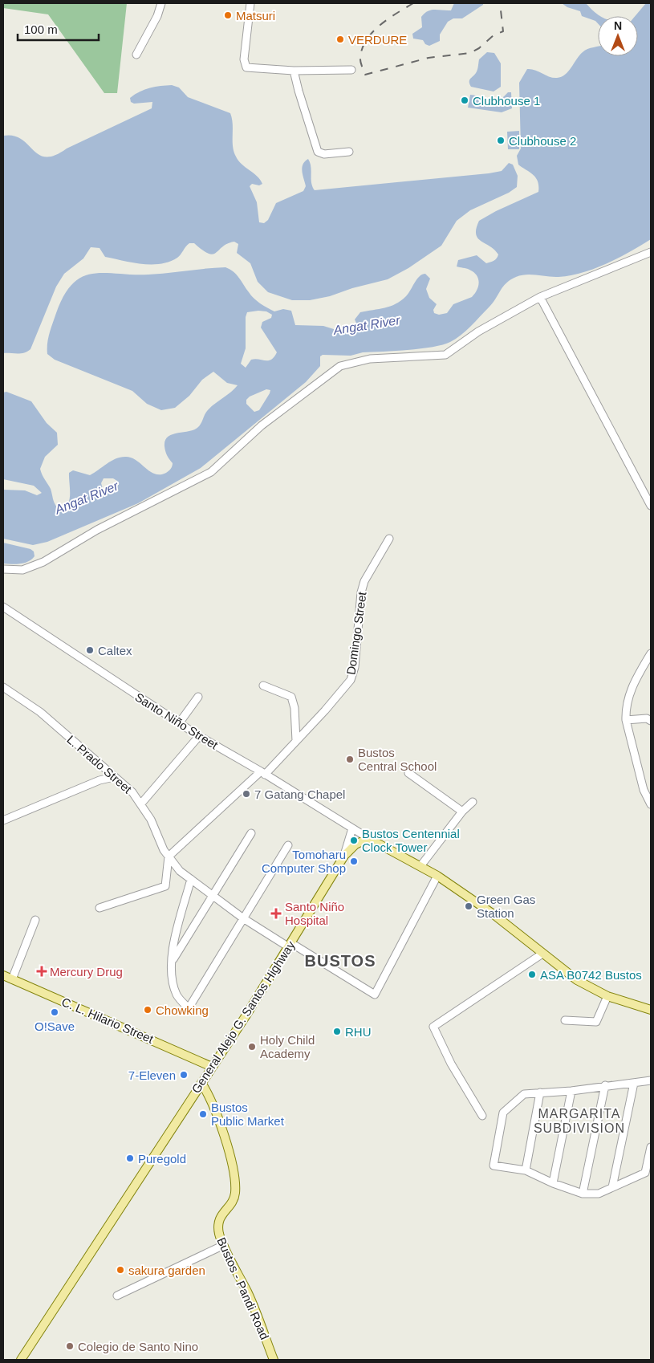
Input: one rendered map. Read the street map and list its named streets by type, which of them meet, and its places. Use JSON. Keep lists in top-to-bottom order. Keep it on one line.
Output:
{"streets":{"main road":["General Alejo G. Santos Highway","C. L. Hilario Street","Bustos - Pandi Road"],"street":["Domingo Street","Santo Niño Street","L. Prado Street"]},"crossings":[["Domingo Street","Santo Niño Street"],["Domingo Street","L. Prado Street"],["Santo Niño Street","General Alejo G. Santos Highway"],["L. Prado Street","General Alejo G. Santos Highway"],["General Alejo G. Santos Highway","C. L. Hilario Street"],["General Alejo G. Santos Highway","Bustos - Pandi Road"]],"districts":["BUSTOS","MARGARITA SUBDIVISION"],"water":["Angat River"],"places":{"other":["Matsuri","VERDURE","Clubhouse 1","Clubhouse 2","Caltex","Bustos Central School","7 Gatang Chapel","Bustos Centennial Clock Tower","Tomoharu Computer Shop","Green Gas Station","ASA B0742 Bustos","Chowking","O!Save","RHU","Holy Child Academy","7-Eleven","Bustos Public Market","Puregold","sakura garden","Colegio de Santo Nino"],"health":["Santo Niño Hospital","Mercury Drug"]},"scale_bar":"100 m","north":"top"}
